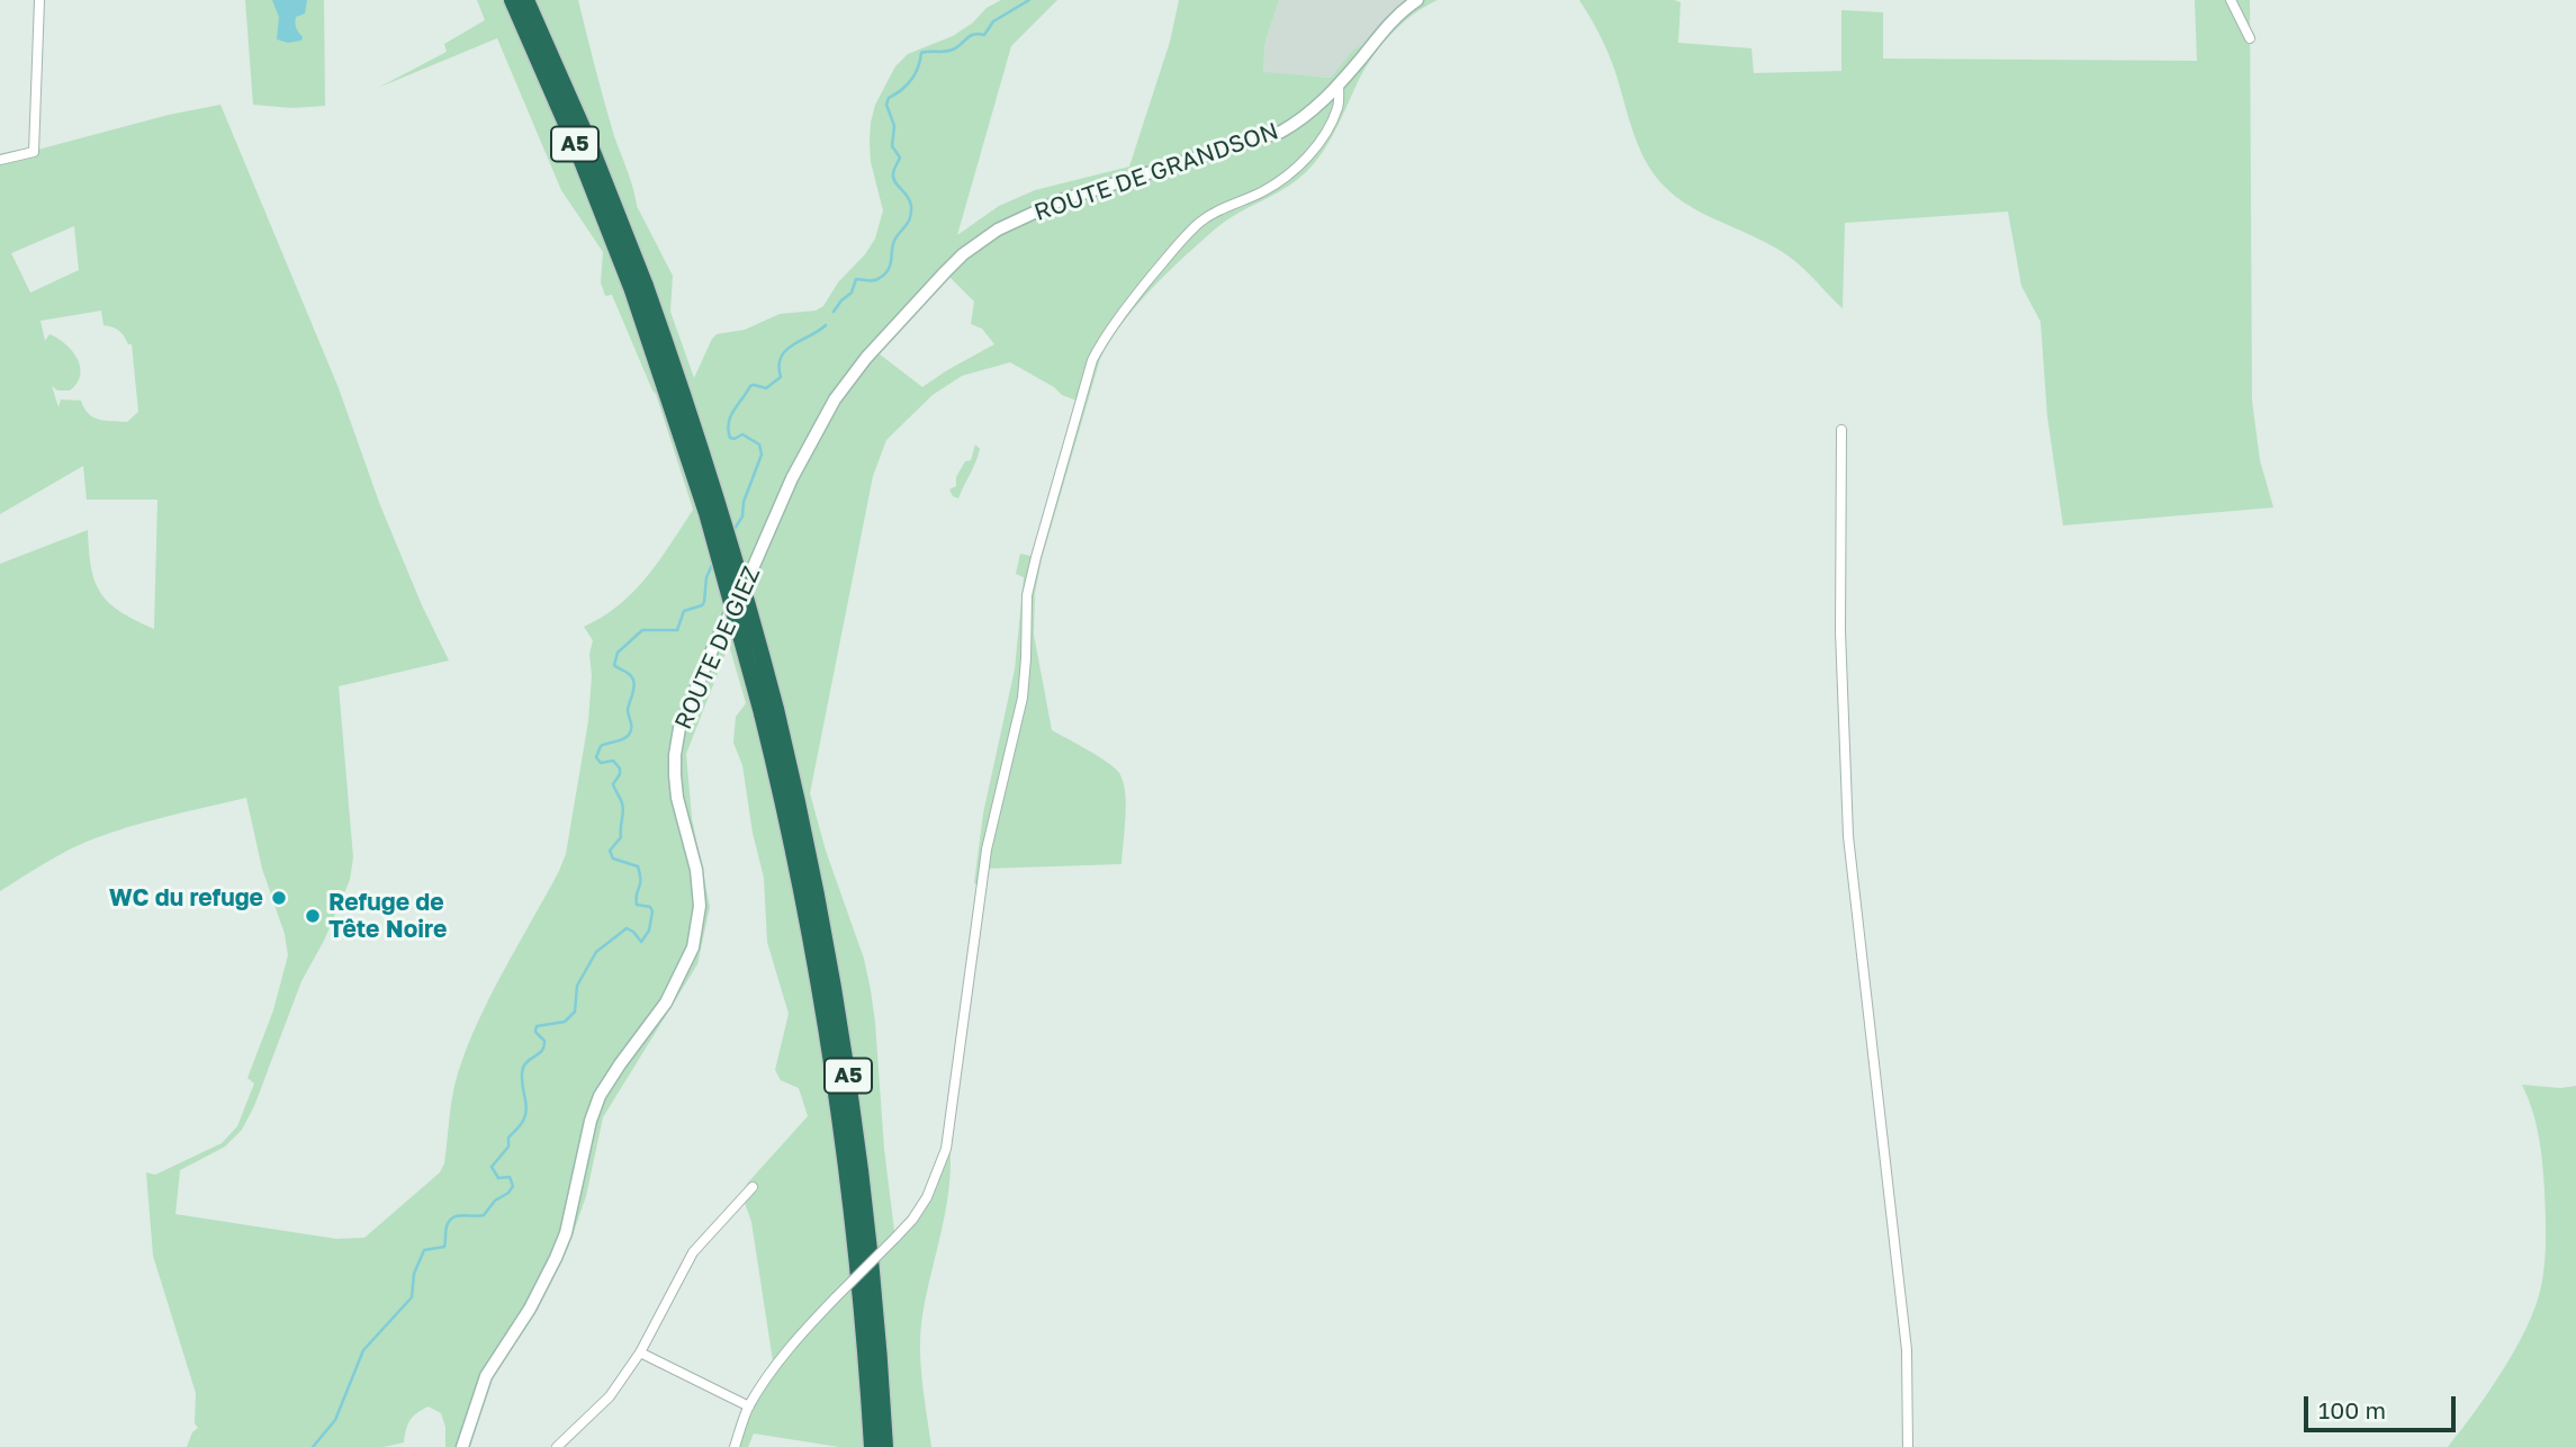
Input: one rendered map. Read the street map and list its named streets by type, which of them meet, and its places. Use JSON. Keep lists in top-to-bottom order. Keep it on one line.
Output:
{"streets":{"highway":["A5"],"street":["ROUTE DE GRANDSON","ROUTE DE GIEZ"]},"crossings":[["ROUTE DE GRANDSON","ROUTE DE GIEZ"]],"places":["WC du refuge","Refuge de Tête Noire"],"scale_bar":"100 m"}
